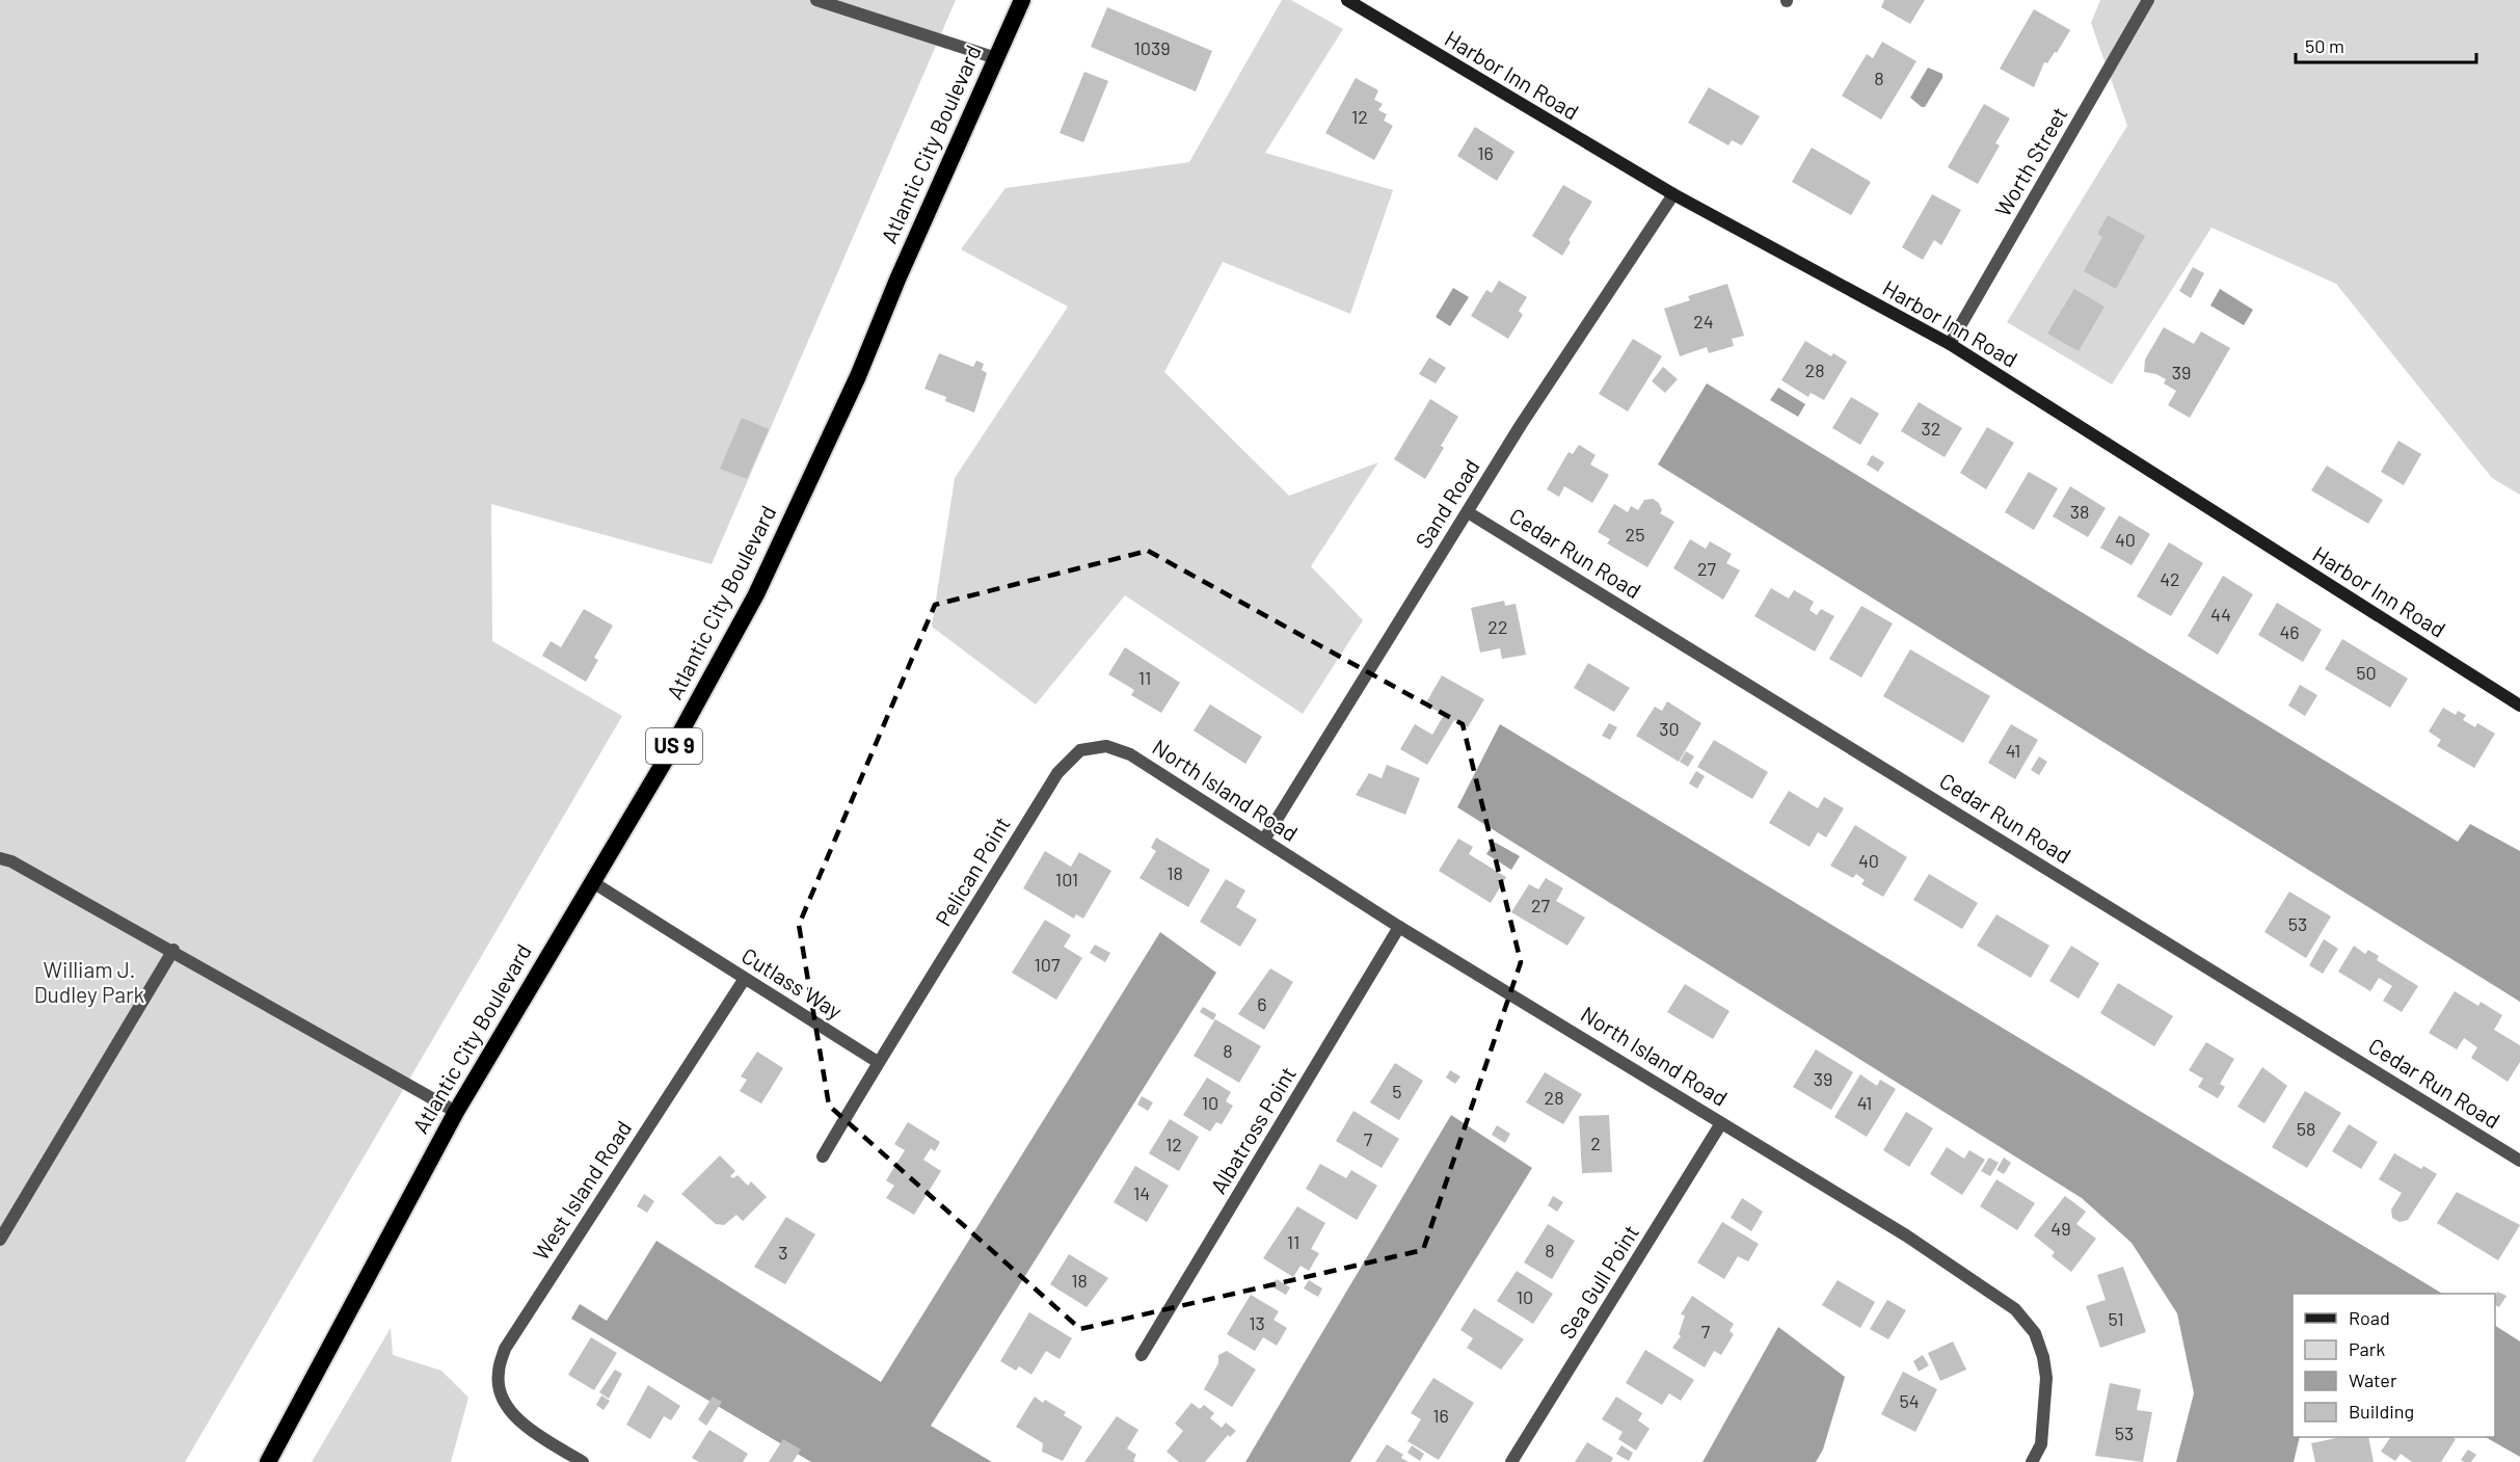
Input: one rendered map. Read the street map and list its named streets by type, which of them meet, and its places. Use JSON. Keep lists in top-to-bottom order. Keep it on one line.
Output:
{"streets":{"highway":["Atlantic City Boulevard","US 9"],"main road":["Harbor Inn Road"],"street":["Worth Street","Sand Road","Cedar Run Road","North Island Road","Pelican Point","Cutlass Way","Albatross Point","West Island Road","Sea Gull Point"]},"crossings":[["Harbor Inn Road","Worth Street"],["Harbor Inn Road","Sand Road"],["Atlantic City Boulevard","Cutlass Way"],["Sand Road","Cedar Run Road"],["Sand Road","North Island Road"],["North Island Road","Pelican Point"],["North Island Road","Albatross Point"],["North Island Road","Sea Gull Point"],["Pelican Point","Cutlass Way"],["Cutlass Way","West Island Road"]],"parks":["William J. Dudley Park"],"house_numbers":["1039","8","12","16","24","28","39","32","38","25","40","27","42","44","22","46","50","11","30","41","40","18","101","27","53","107","6","8","39","5","28","10","41","58","7","2","12","14","49","11","8","3","18","10","51","13","7","54","16","53"],"legend":["Road","Park","Water","Building"],"scale_bar":"50 m"}
